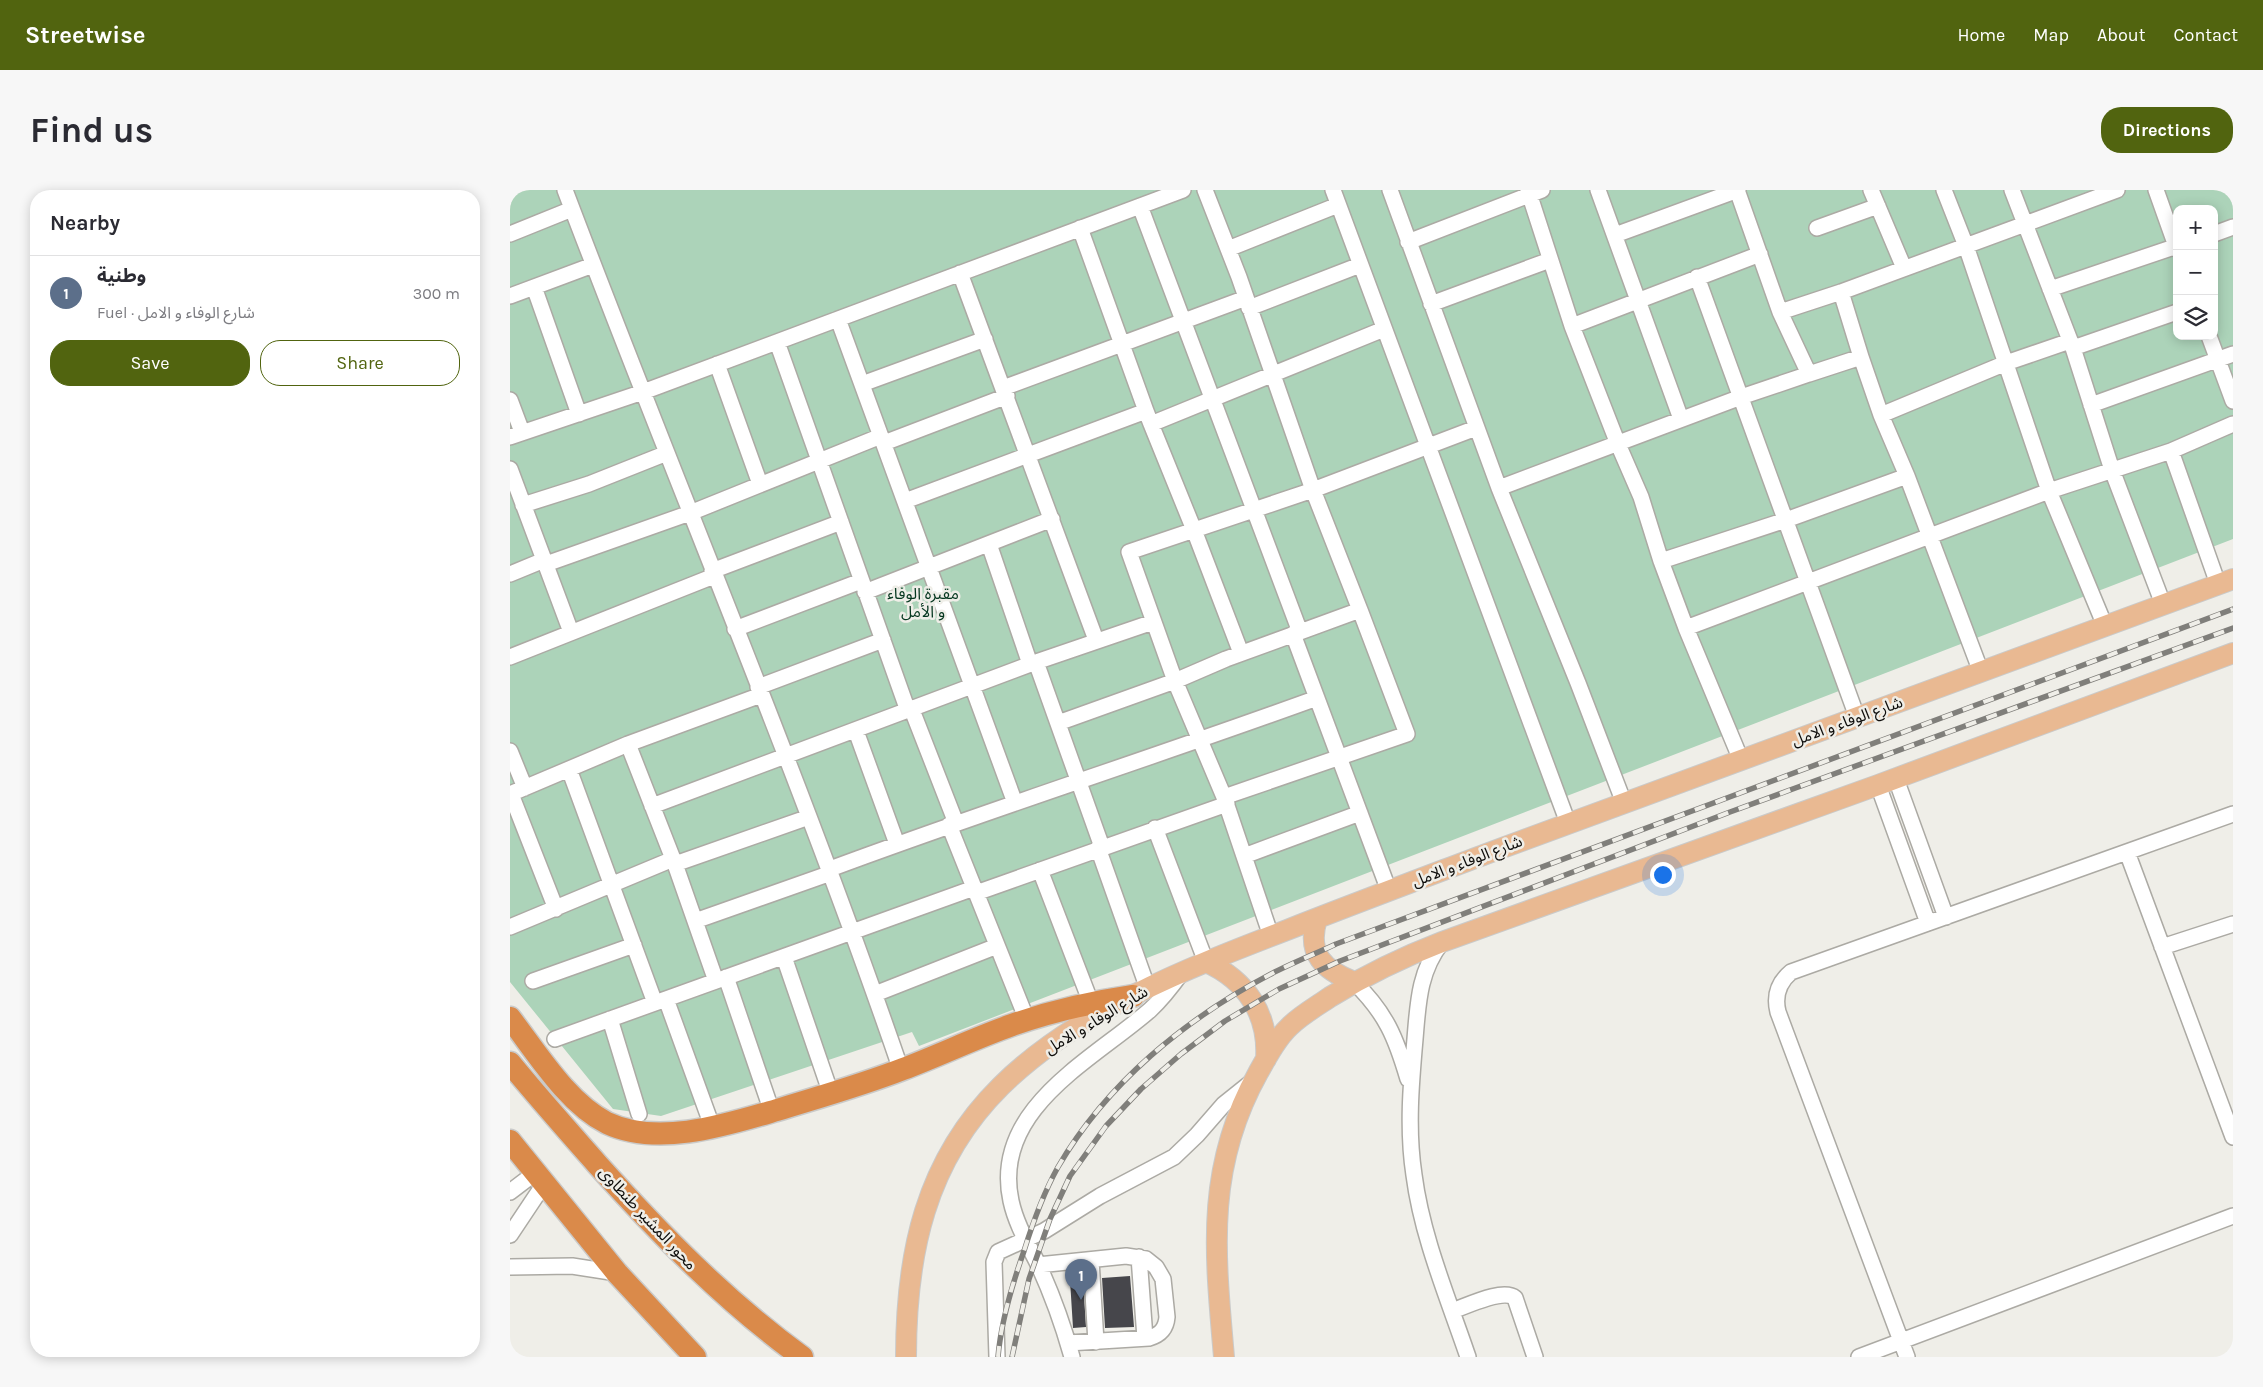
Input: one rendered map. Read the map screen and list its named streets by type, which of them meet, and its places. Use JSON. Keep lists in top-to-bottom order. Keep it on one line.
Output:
{"streets":{"highway":["محور المشير طنطاوى"],"main road":["شارع الوفاء و الامل"]},"parks":["مقبرة الوفاء و الأمل"],"page":{"header":"Streetwise","nav":["Home","Map","About","Contact"],"buttons":["Directions",["Save","Share"]],"title":"Find us","heading":"Nearby","map_buttons":["+","−"],"list":[{"mark":"1","name":"وطنية","note":"Fuel · شارع الوفاء و الامل","value":"300 m"}],"pins":"1"}}
